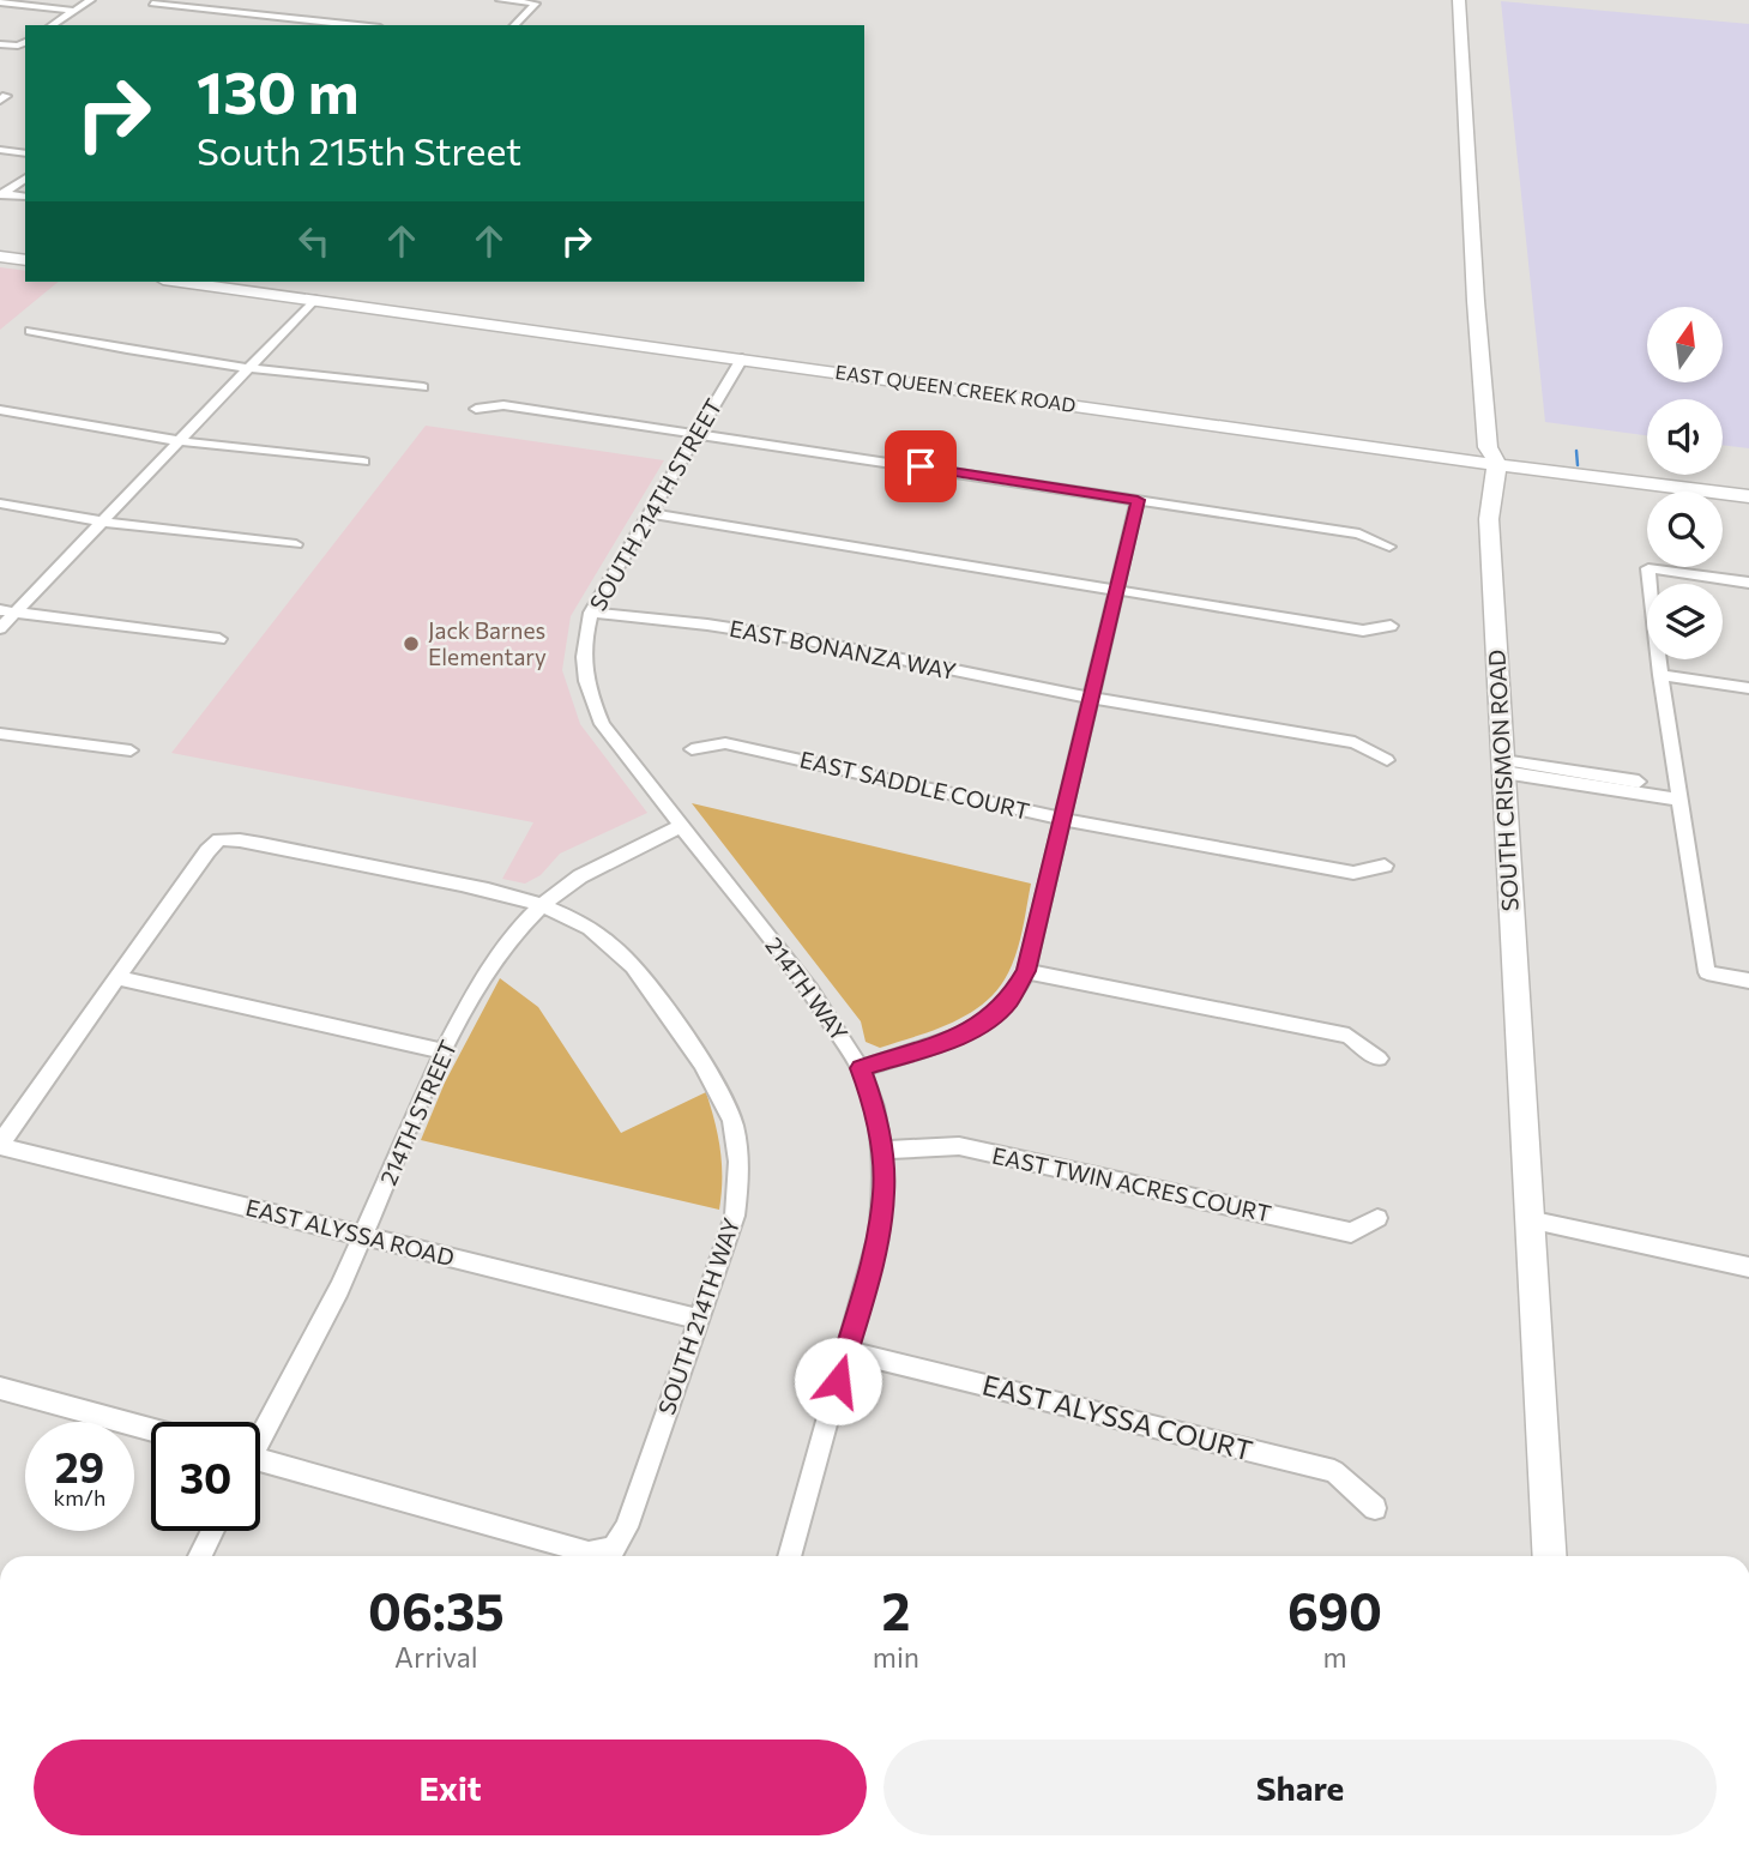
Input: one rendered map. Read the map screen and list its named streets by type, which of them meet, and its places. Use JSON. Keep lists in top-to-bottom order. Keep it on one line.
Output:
{"streets":{"street":["EAST QUEEN CREEK ROAD","SOUTH 214TH STREET","EAST BONANZA WAY","SOUTH CRISMON ROAD","EAST SADDLE COURT","214TH WAY","214TH STREET","EAST TWIN ACRES COURT","EAST ALYSSA ROAD","SOUTH 214TH WAY","EAST ALYSSA COURT"]},"crossings":[["EAST QUEEN CREEK ROAD","SOUTH 214TH STREET"],["EAST QUEEN CREEK ROAD","SOUTH CRISMON ROAD"],["SOUTH 214TH STREET","EAST BONANZA WAY"],["SOUTH 214TH STREET","214TH WAY"],["SOUTH 214TH STREET","214TH STREET"],["214TH WAY","214TH STREET"],["214TH WAY","EAST TWIN ACRES COURT"],["214TH WAY","EAST ALYSSA COURT"],["214TH STREET","EAST ALYSSA ROAD"],["214TH STREET","SOUTH 214TH WAY"],["EAST ALYSSA ROAD","SOUTH 214TH WAY"]],"places":["Jack Barnes Elementary"],"north":"top","page":{"turn":["130 m","South 215th Street"],"speed":"29 km/h","limit":"30","eta":["06:35","Arrival","2","min","690","m"],"buttons":["Exit","Share"]}}
